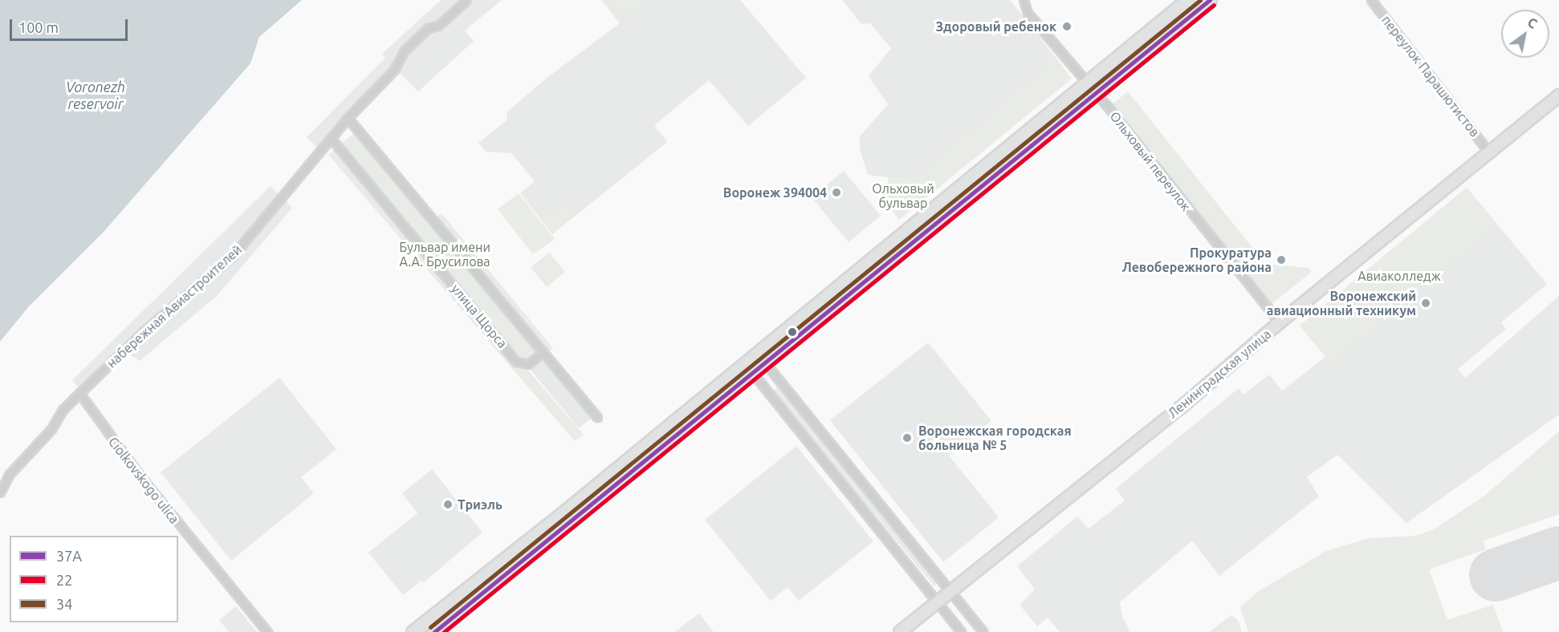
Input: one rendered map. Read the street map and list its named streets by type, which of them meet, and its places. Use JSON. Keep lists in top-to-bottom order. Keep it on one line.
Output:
{"streets":{"main road":["Ленинградская улица"],"street":["переулок Парашютистов","Ольховый переулок","набережная Авиастроителей","улица Щорса","Ciolkovskogo ulica"]},"crossings":[["переулок Парашютистов","Ленинградская улица"],["Ольховый переулок","Ленинградская улица"],["набережная Авиастроителей","улица Щорса"],["набережная Авиастроителей","Ciolkovskogo ulica"]],"water":["Voronezh reservoir"],"parks":["Ольховый бульвар","Бульвар имени А.А. Брусилова","Авиаколледж"],"places":["Здоровый ребенок","Воронеж 394004","Прокуратура Левобережного района","Воронежский авиационный техникум","Воронежская городская больница № 5","Триэль"],"lines":["transit line 37А","transit line 34","transit line 22"],"legend":["37А","22","34"],"scale_bar":"100 m","north":"top right"}
